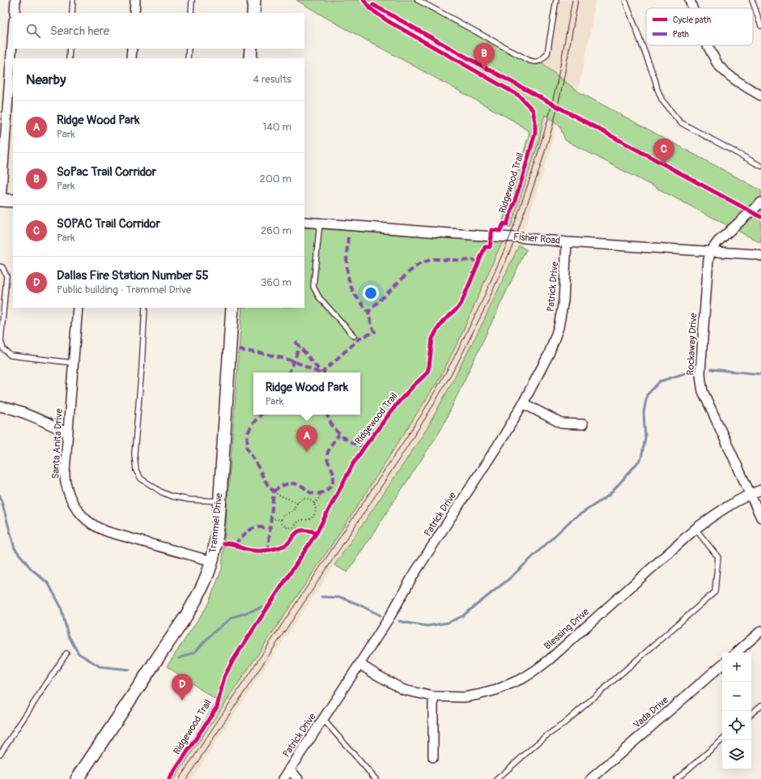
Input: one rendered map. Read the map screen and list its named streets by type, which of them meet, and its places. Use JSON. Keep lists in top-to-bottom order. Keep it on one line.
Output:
{"streets":{"street":["Fisher Road","Patrick Drive","Rockaway Drive","Santa Anita Drive","Trammel Drive","Blessing Drive","Vada Drive"],"cycle path":["Ridgewood Trail"]},"crossings":[["Fisher Road","Patrick Drive"],["Fisher Road","Rockaway Drive"],["Patrick Drive","Blessing Drive"],["Rockaway Drive","Blessing Drive"],["Santa Anita Drive","Trammel Drive"]],"legend":["Cycle path","Path"],"page":{"search":"Search here","pins":["B","C","A","D"],"heading":["Nearby","4 results"],"list":[{"mark":"A","name":"Ridge Wood Park","note":"Park","value":"140 m"},{"mark":"B","name":"SoPac Trail Corridor","note":"Park","value":"200 m"},{"mark":"C","name":"SOPAC Trail Corridor","note":"Park","value":"260 m"},{"mark":"D","name":"Dallas Fire Station Number 55","note":"Public building · Trammel Drive","value":"360 m"}],"popup":["Ridge Wood Park","Park"],"map_buttons":["+","−"]}}
